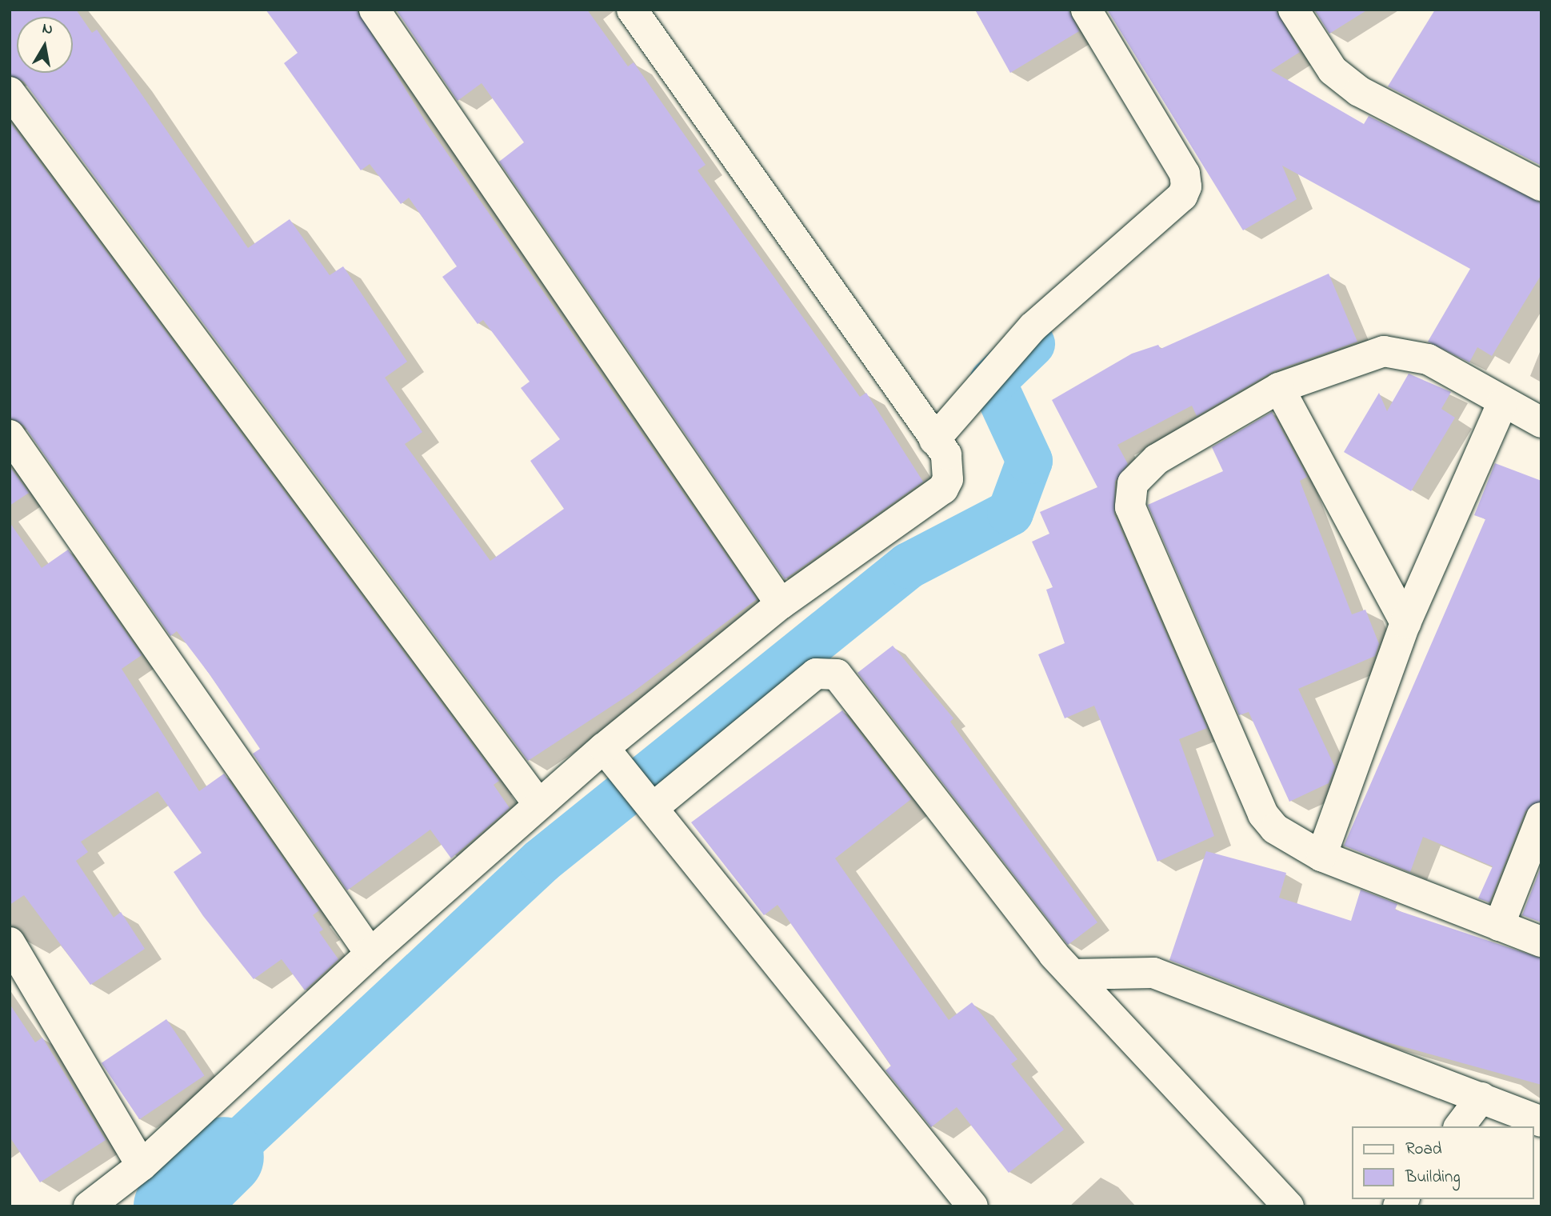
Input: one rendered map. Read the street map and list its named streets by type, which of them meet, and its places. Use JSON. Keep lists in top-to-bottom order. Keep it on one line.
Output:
{"legend":["Road","Building"],"north":"top"}
